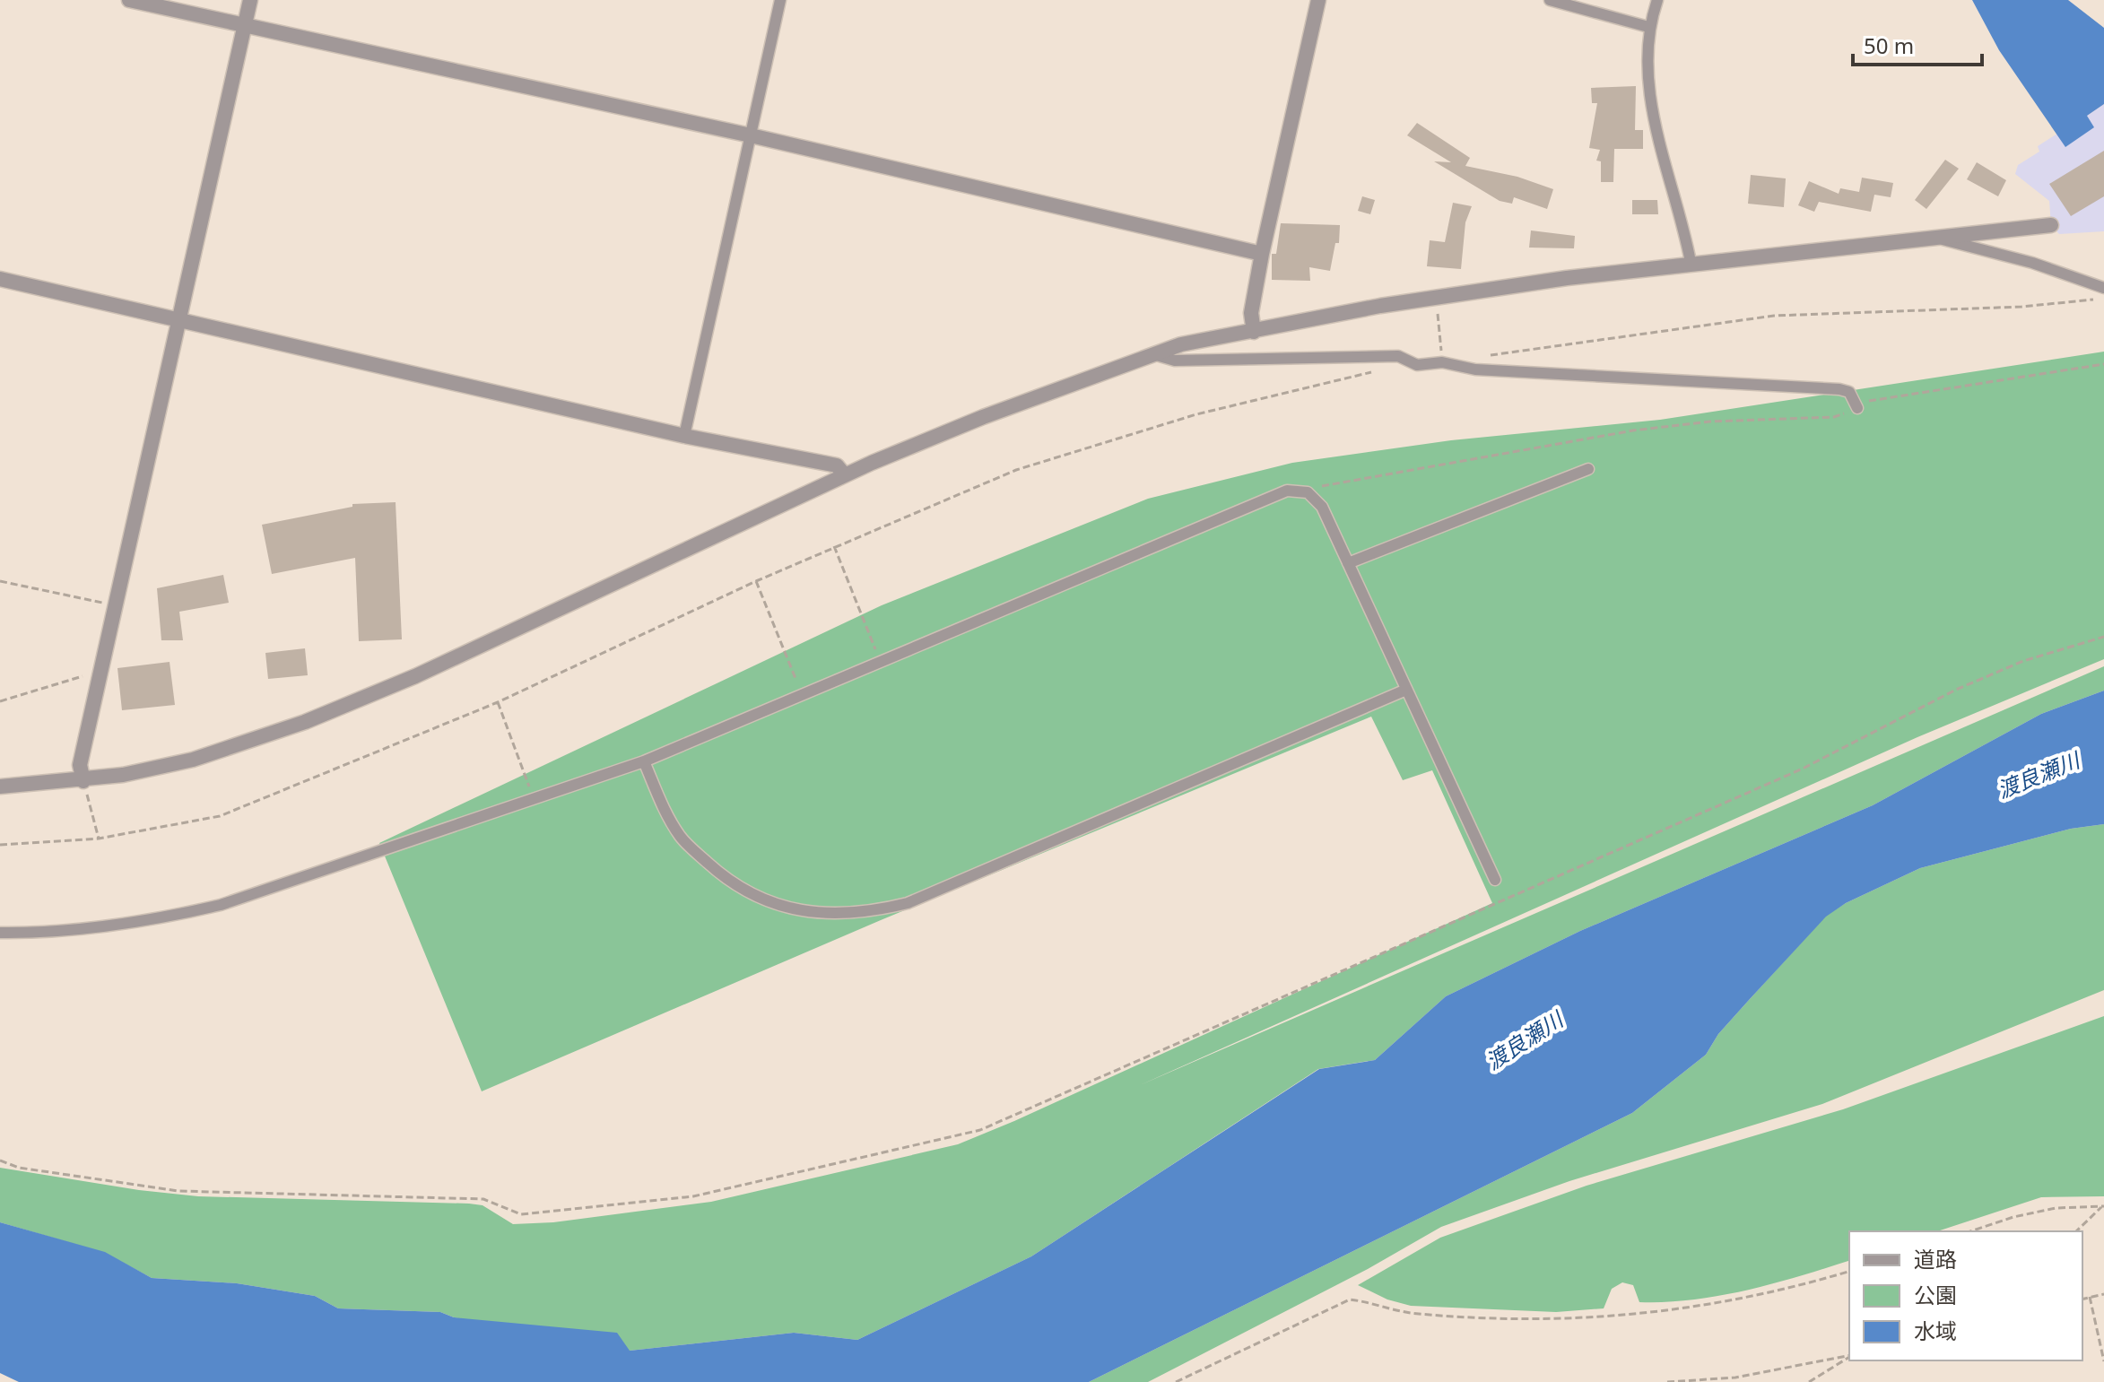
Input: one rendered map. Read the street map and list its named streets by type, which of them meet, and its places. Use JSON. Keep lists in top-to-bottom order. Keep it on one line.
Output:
{"water":["渡良瀬川"],"legend":["道路","公園","水域"],"scale_bar":"50 m"}
